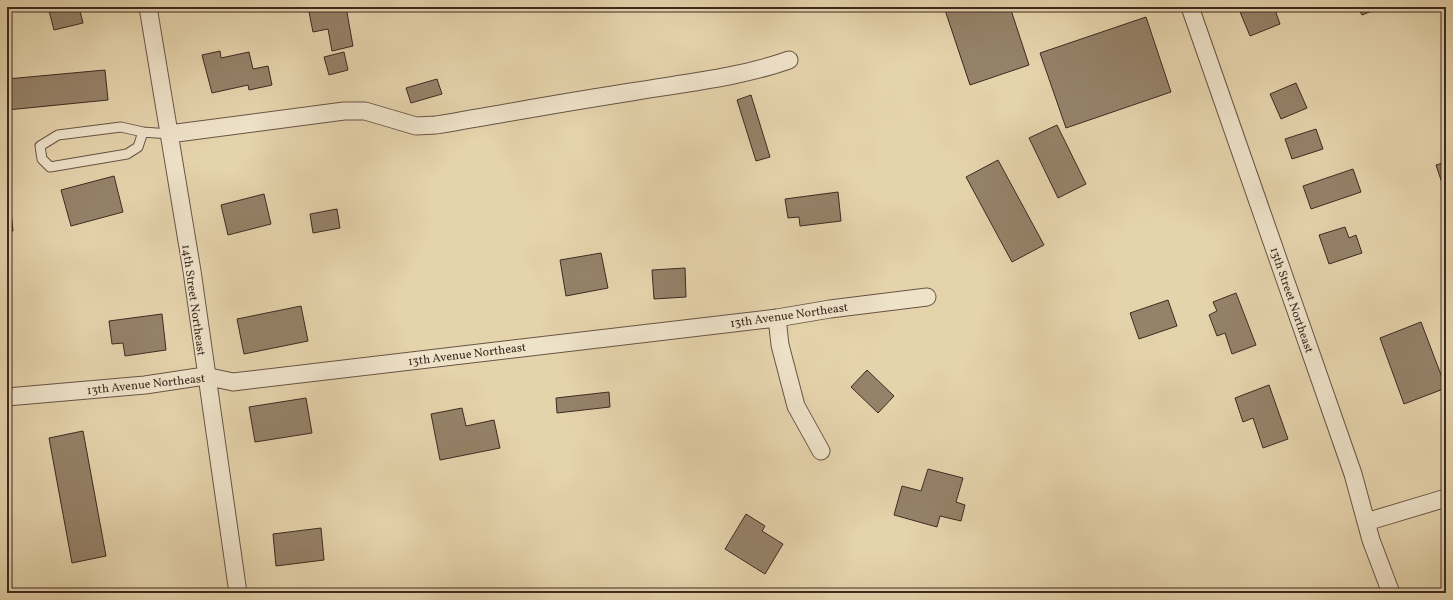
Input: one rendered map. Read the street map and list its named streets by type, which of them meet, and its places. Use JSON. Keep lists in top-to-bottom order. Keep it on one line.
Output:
{"streets":{"street":["14th Street Northeast","13th Street Northeast","13th Avenue Northeast"]},"crossings":[["14th Street Northeast","13th Avenue Northeast"]]}
